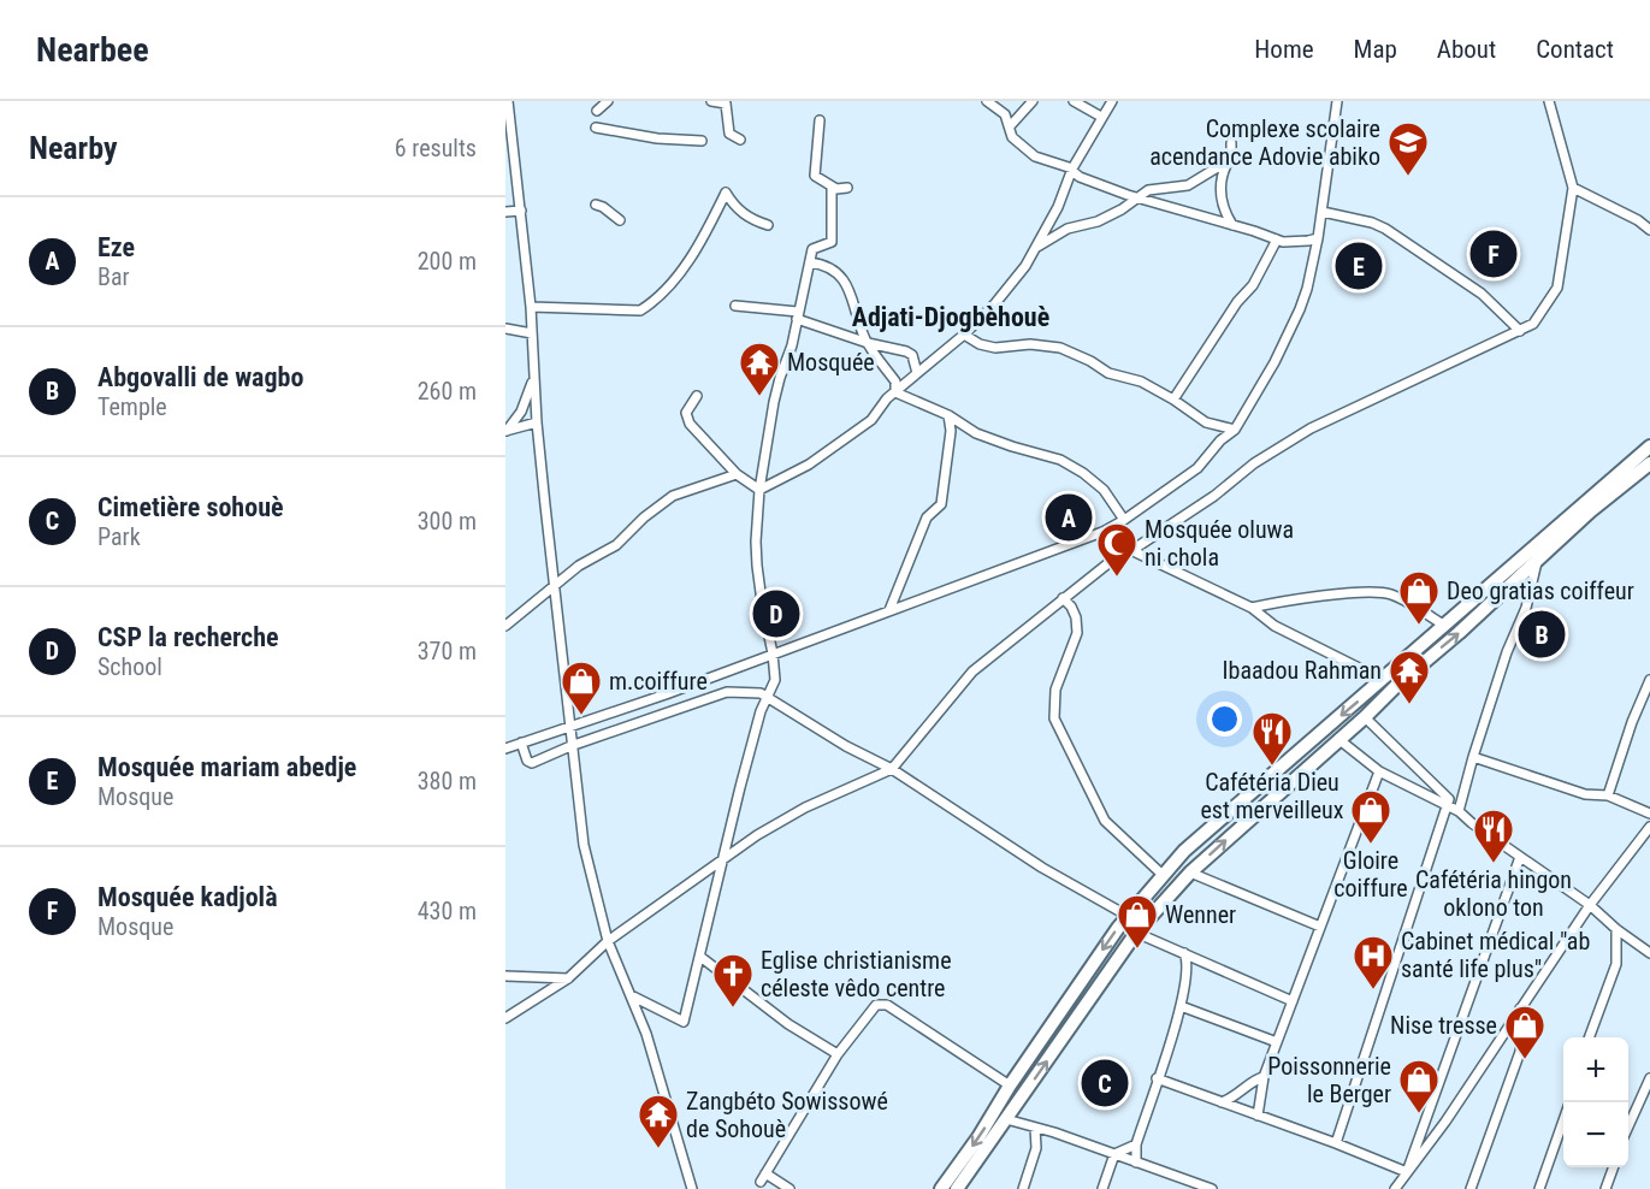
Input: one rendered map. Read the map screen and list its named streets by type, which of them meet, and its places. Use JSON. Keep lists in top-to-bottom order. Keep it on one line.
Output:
{"districts":["Adjati-Djogbèhouè"],"places":{"school or university":["Complexe scolaire acendance Adovie abiko"],"temple":["Mosquée","Ibaadou Rahman","Zangbéto Sowissowé de Sohouè"],"mosque":["Mosquée oluwa ni chola"],"shop":["Deo gratias coiffeur","m.coiffure","Gloire coiffure","Wenner","Nise tresse","Poissonnerie le Berger"],"restaurant":["Cafétéria Dieu est merveilleux","Cafétéria hingon oklono ton"],"hospital":["Cabinet médical \"ab santé life plus\""],"church":["Eglise christianisme céleste vêdo centre"]},"page":{"header":"Nearbee","nav":["Home","Map","About","Contact"],"heading":["Nearby","6 results"],"list":[{"mark":"A","name":"Eze","note":"Bar","value":"200 m"},{"mark":"B","name":"Abgovalli de wagbo","note":"Temple","value":"260 m"},{"mark":"C","name":"Cimetière sohouè","note":"Park","value":"300 m"},{"mark":"D","name":"CSP la recherche","note":"School","value":"370 m"},{"mark":"E","name":"Mosquée mariam abedje","note":"Mosque","value":"380 m"},{"mark":"F","name":"Mosquée kadjolà","note":"Mosque","value":"430 m"}],"pins":["F","E","A","D","B","C"],"map_buttons":["+","−"]}}
